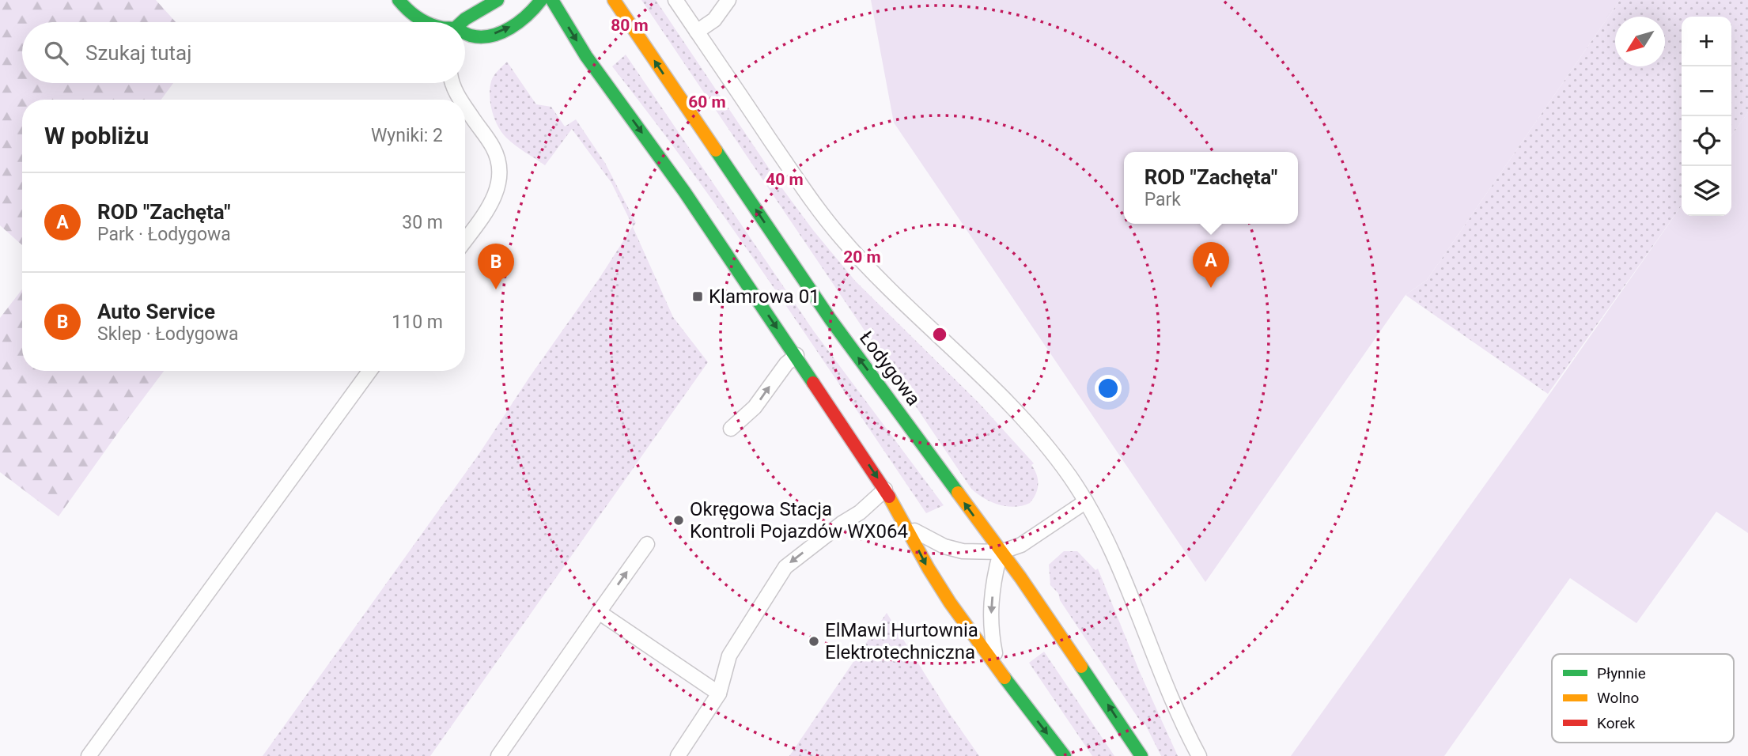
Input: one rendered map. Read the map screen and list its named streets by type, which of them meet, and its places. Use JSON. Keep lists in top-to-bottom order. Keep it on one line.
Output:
{"streets":{"main road":["Łodygowa"]},"places":{"transit":["Klamrowa 01"],"other":["Okręgowa Stacja Kontroli Pojazdów WX064","ElMawi Hurtownia Elektrotechniczna"]},"legend":["Płynnie","Wolno","Korek"],"north":"bottom left","page":{"map_buttons":["+","−"],"search":"Szukaj tutaj","heading":["W pobliżu","Wyniki: 2"],"popup":["ROD \"Zachęta\"","Park"],"list":[{"mark":"A","name":"ROD \"Zachęta\"","note":"Park · Łodygowa","value":"30 m"},{"mark":"B","name":"Auto Service","note":"Sklep · Łodygowa","value":"110 m"}],"pins":["A","B"]},"rings":["80 m","60 m","40 m","20 m"]}
